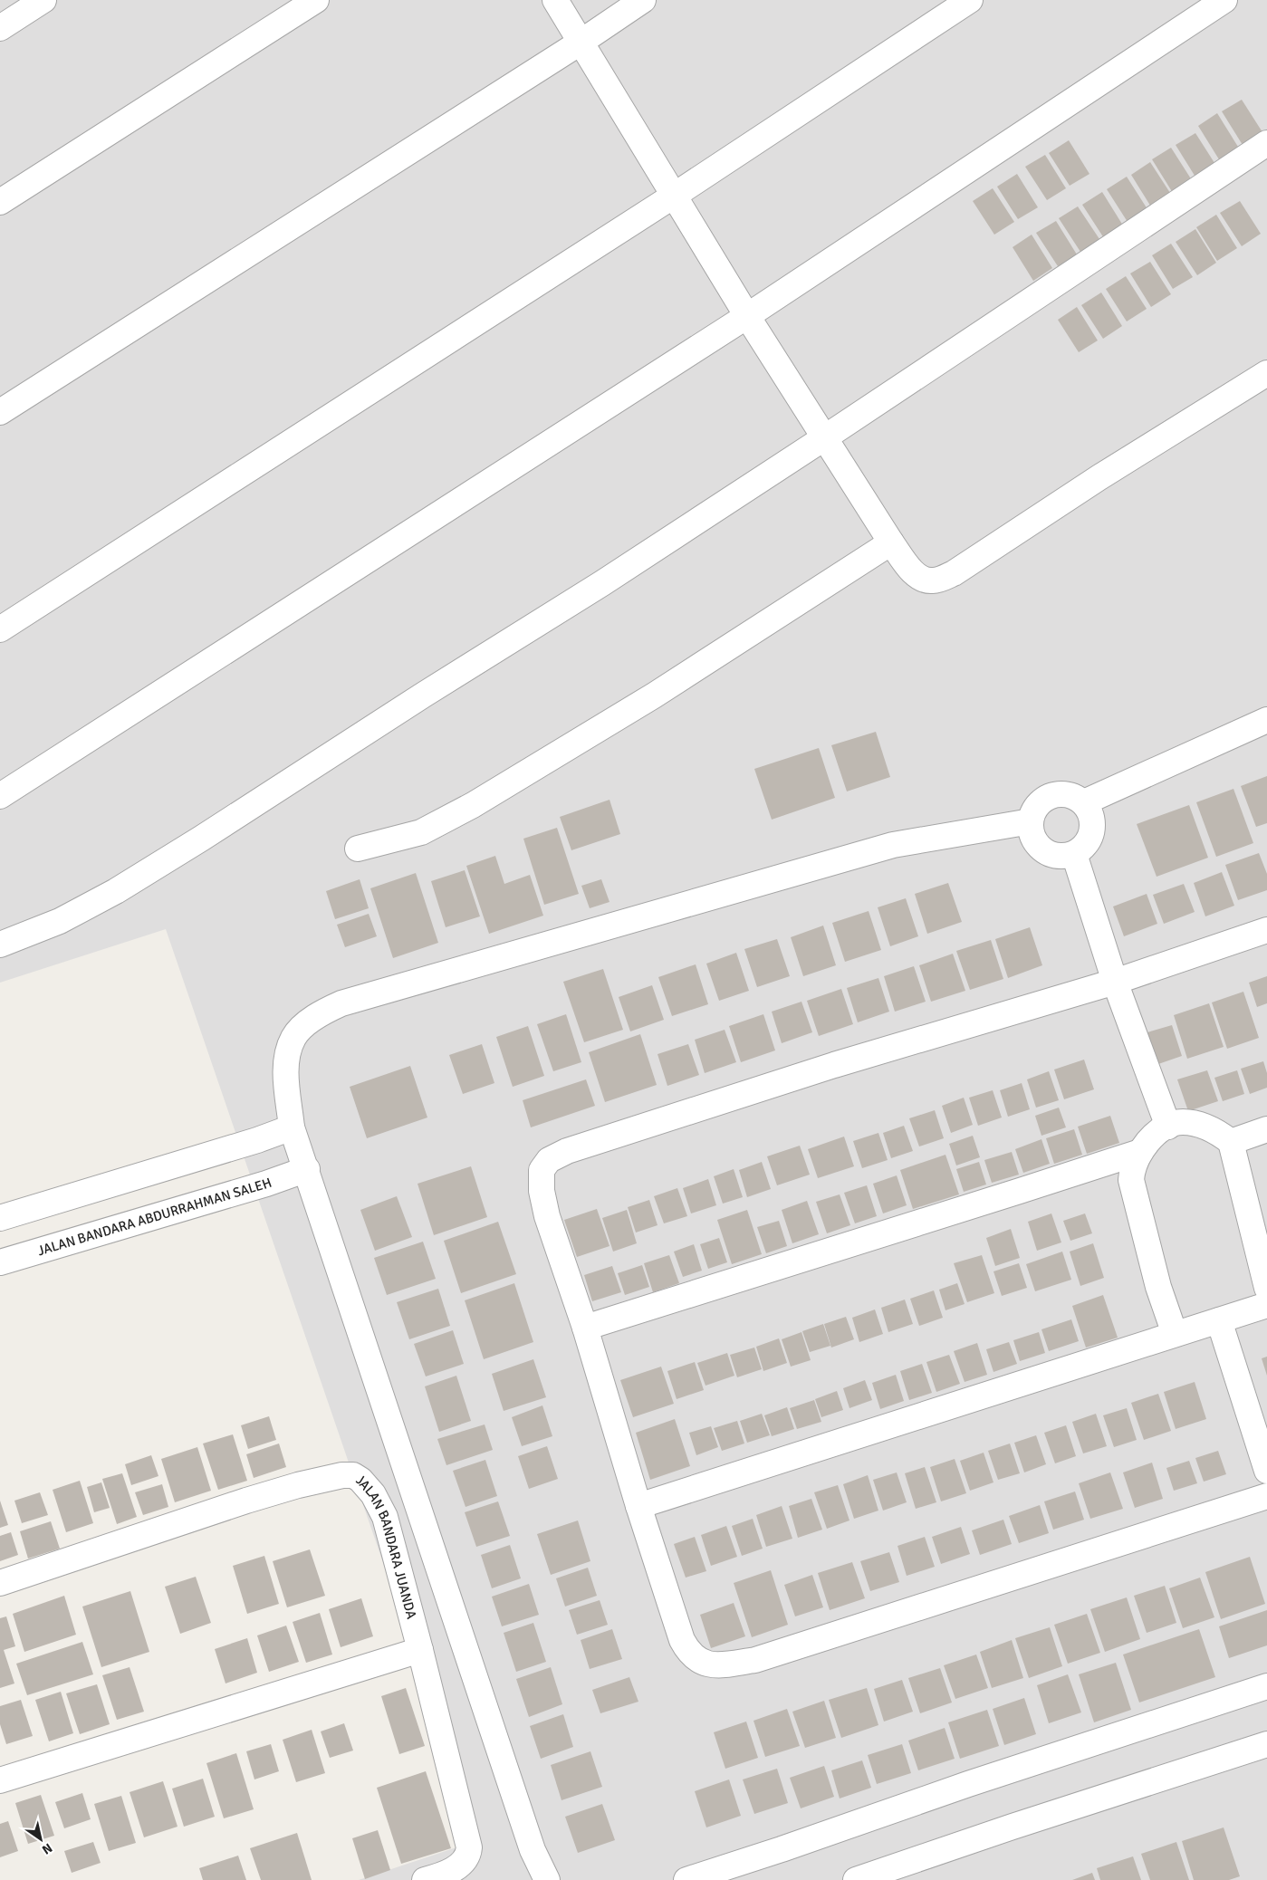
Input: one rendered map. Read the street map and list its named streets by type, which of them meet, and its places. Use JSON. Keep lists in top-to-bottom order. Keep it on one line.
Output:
{"streets":{"street":["JALAN BANDARA ABDURRAHMAN SALEH","JALAN BANDARA JUANDA"]},"north":"bottom right"}
